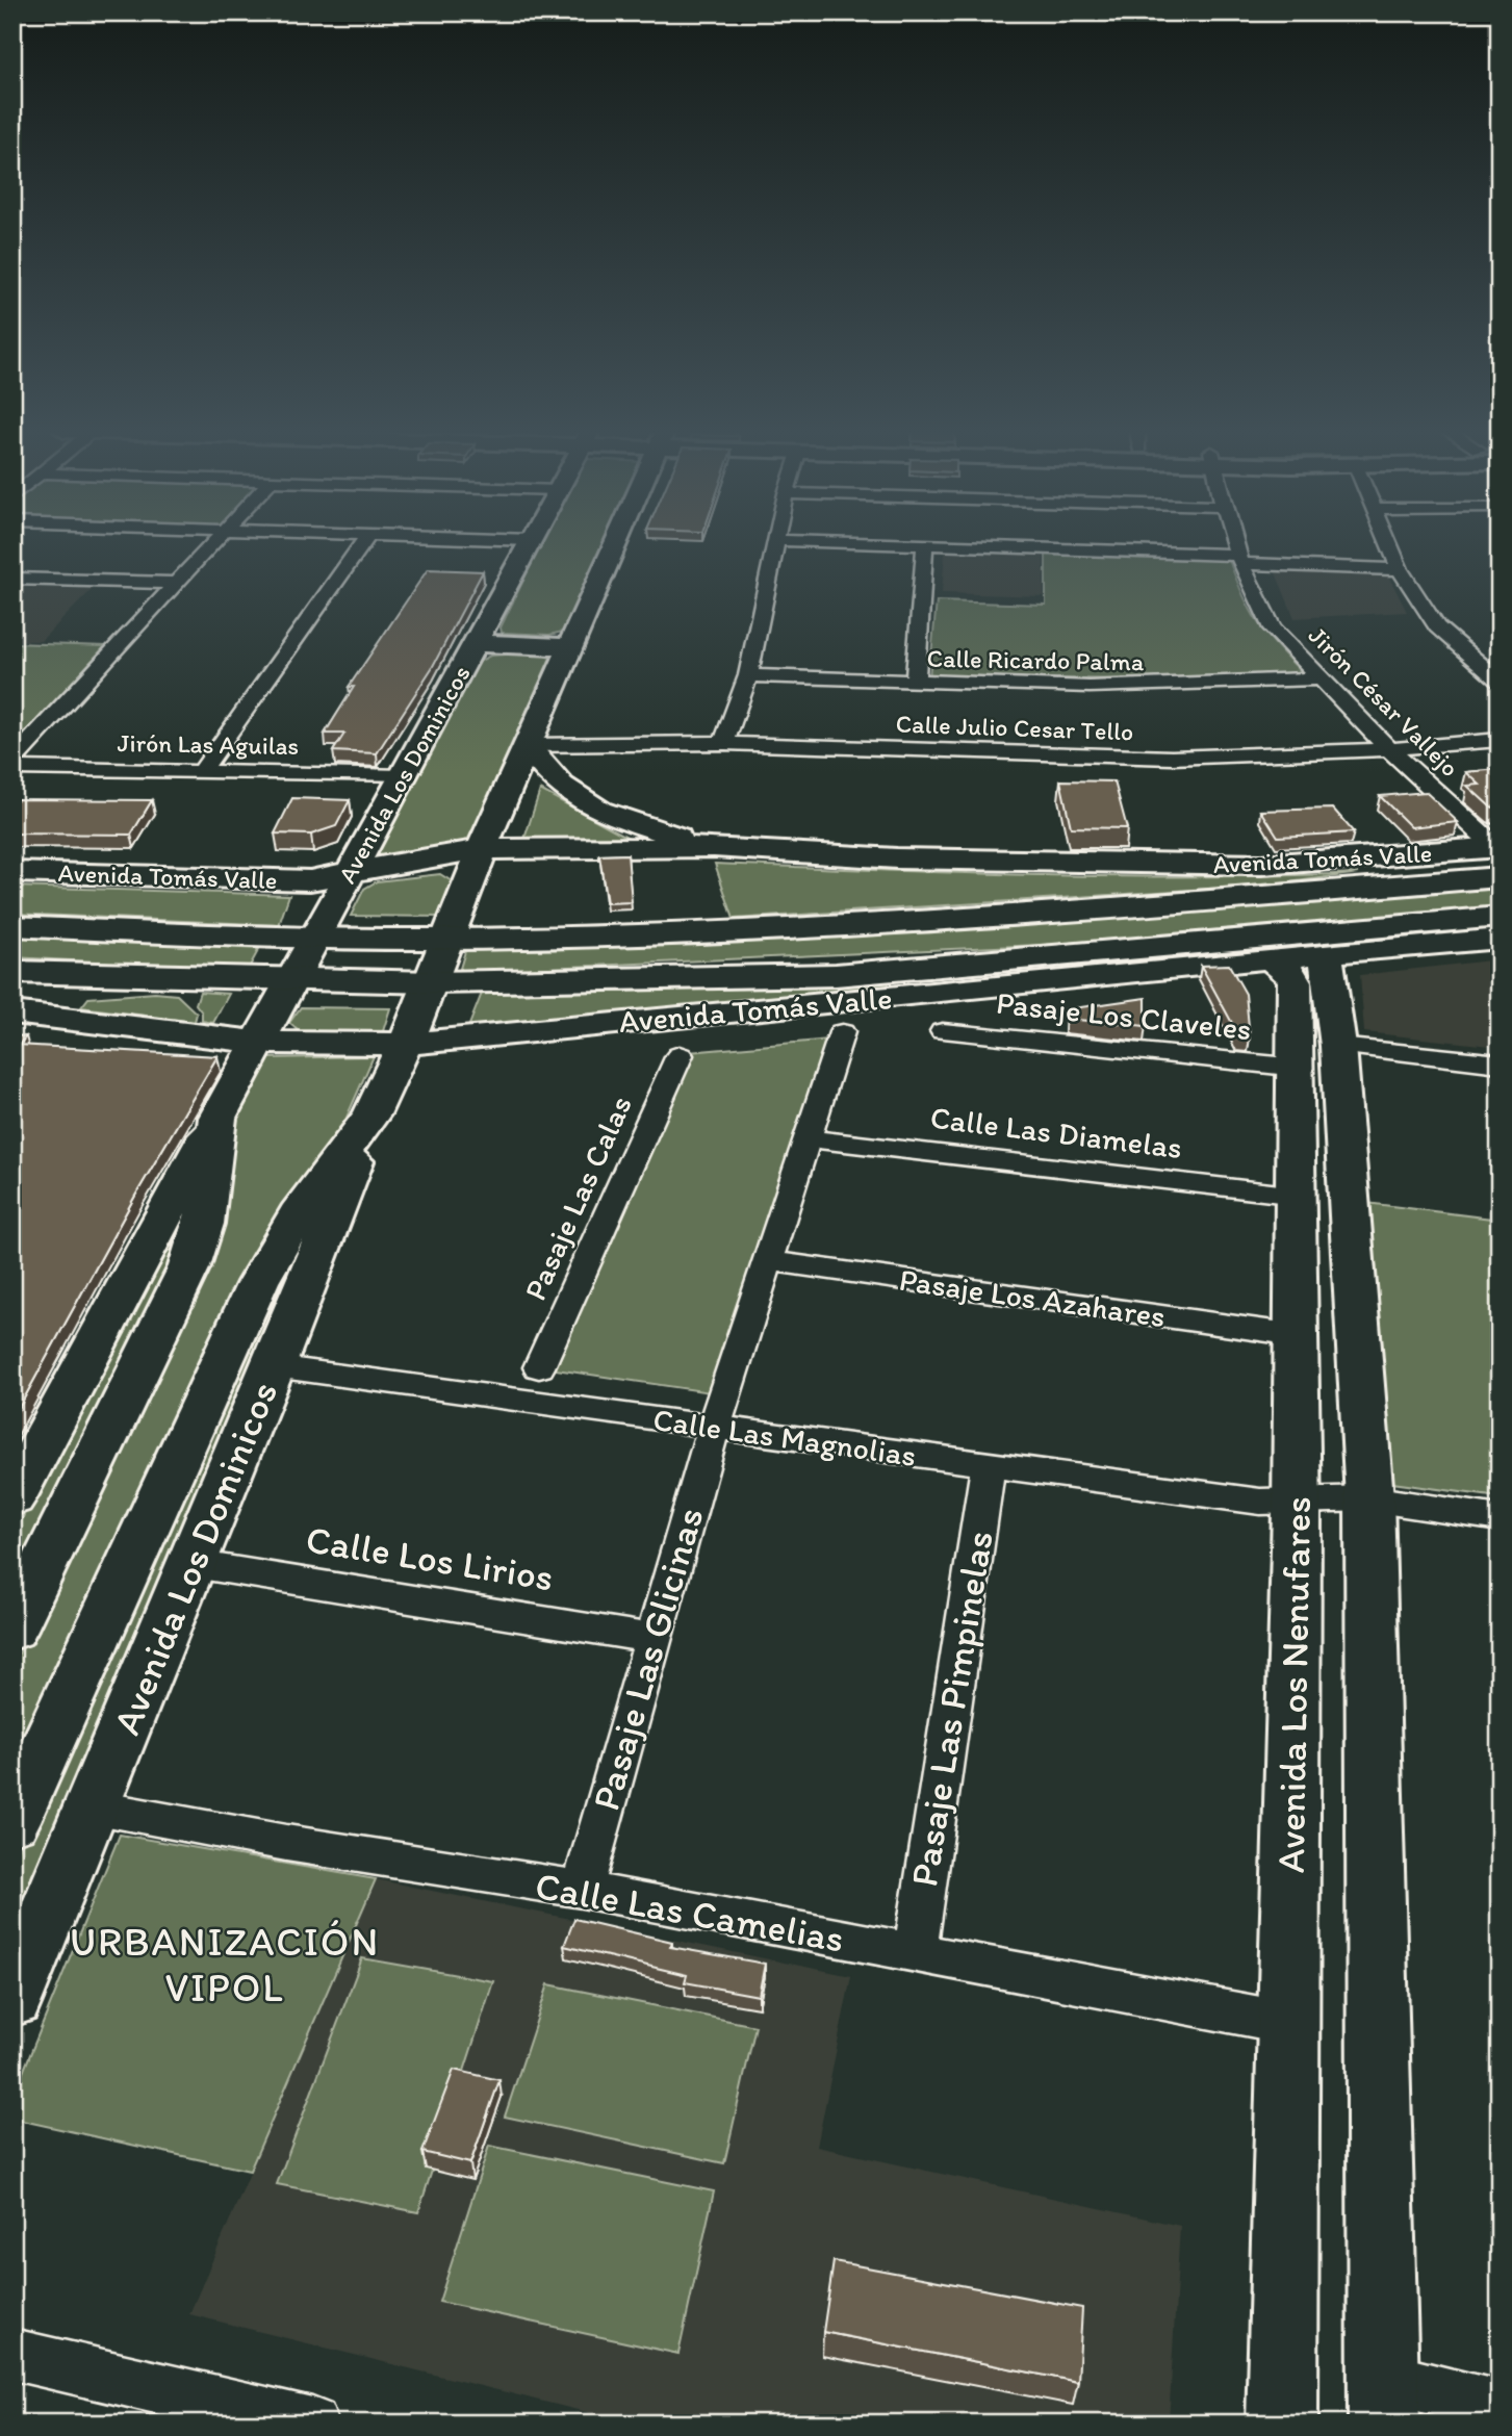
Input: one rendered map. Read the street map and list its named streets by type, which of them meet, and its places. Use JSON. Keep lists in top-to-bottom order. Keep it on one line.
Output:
{"streets":{"main road":["Avenida Los Dominicos","Avenida Tomás Valle","Avenida Los Nenufares"],"street":["Calle Ricardo Palma","Jirón César Vallejo","Calle Julio Cesar Tello","Jirón Las Aguilas","Pasaje Los Claveles","Calle Las Diamelas","Pasaje Las Calas","Pasaje Los Azahares","Calle Las Magnolias","Calle Los Lirios","Pasaje Las Glicinas","Pasaje Las Pimpinelas","Calle Las Camelias"]},"crossings":[["Calle Ricardo Palma","Jirón César Vallejo"],["Jirón César Vallejo","Calle Julio Cesar Tello"],["Jirón César Vallejo","Avenida Tomás Valle"],["Calle Julio Cesar Tello","Avenida Los Dominicos"],["Jirón Las Aguilas","Avenida Los Dominicos"],["Avenida Los Dominicos","Avenida Tomás Valle"],["Avenida Los Dominicos","Calle Las Magnolias"],["Avenida Los Dominicos","Calle Los Lirios"],["Avenida Los Dominicos","Calle Las Camelias"],["Avenida Tomás Valle","Avenida Los Nenufares"],["Pasaje Los Claveles","Avenida Los Nenufares"],["Calle Las Diamelas","Pasaje Las Glicinas"],["Calle Las Diamelas","Avenida Los Nenufares"],["Pasaje Los Azahares","Pasaje Las Glicinas"],["Pasaje Los Azahares","Avenida Los Nenufares"],["Calle Las Magnolias","Pasaje Las Glicinas"],["Calle Las Magnolias","Avenida Los Nenufares"],["Calle Las Magnolias","Pasaje Las Pimpinelas"],["Calle Los Lirios","Pasaje Las Glicinas"],["Pasaje Las Glicinas","Calle Las Camelias"],["Avenida Los Nenufares","Calle Las Camelias"],["Pasaje Las Pimpinelas","Calle Las Camelias"]],"districts":["URBANIZACIÓN VIPOL"]}
